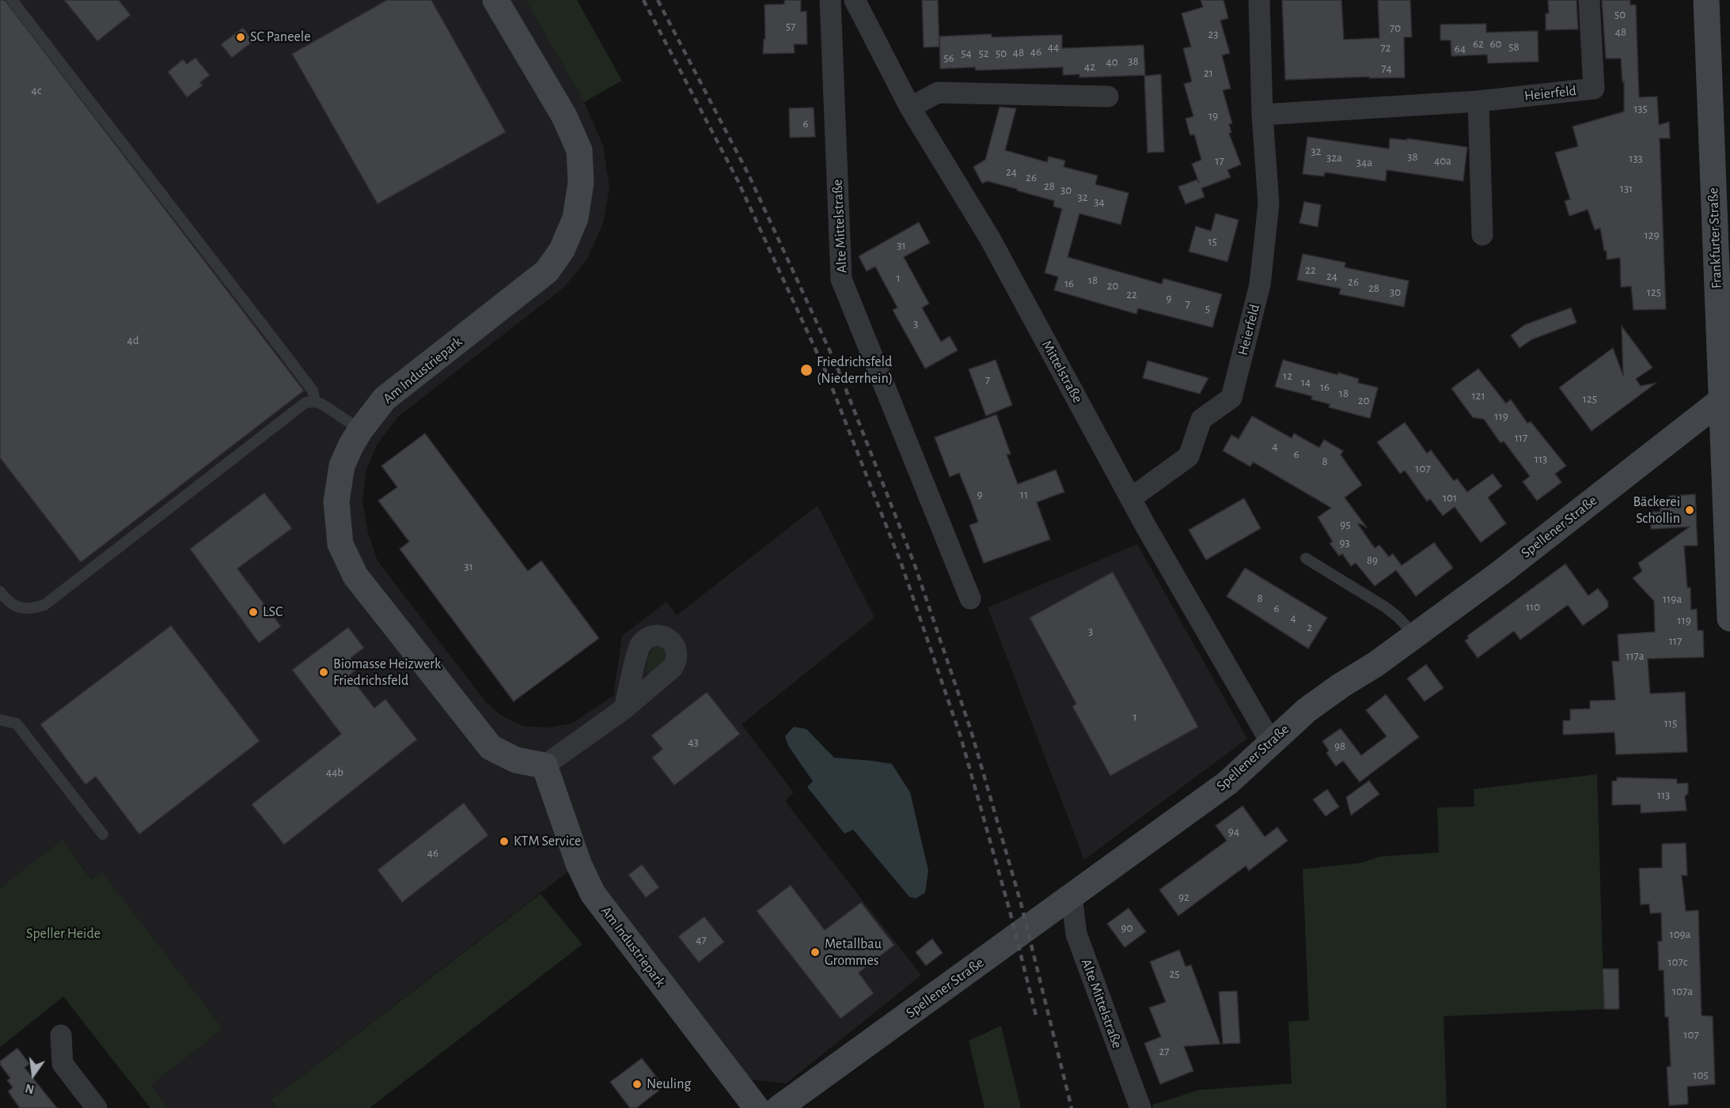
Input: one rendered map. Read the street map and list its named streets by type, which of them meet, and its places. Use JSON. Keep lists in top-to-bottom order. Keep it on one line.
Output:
{"streets":{"street":["Heierfeld","Alte Mittelstraße","Frankfurter Straße","Am Industriepark","Mittelstraße","Spellener Straße"]},"crossings":[["Heierfeld","Mittelstraße"],["Alte Mittelstraße","Spellener Straße"],["Frankfurter Straße","Spellener Straße"],["Mittelstraße","Spellener Straße"]],"parks":["Speller Heide"],"places":["SC Paneele","Friedrichsfeld (Niederrhein)","Bäckerei Schollin","LSC","Biomasse Heizwerk Friedrichsfeld","KTM Service","Metallbau Grommes","Neuling"],"house_numbers":["50","57","70","48","23","62","60","44","58","72","64","46","48","54","52","50","56","38","40","42","74","21","4c","135","19","6","32","38","32a","133","17","40a","34a","24","26","28","131","30","32","34","129","15","31","22","24","1","18","26","16","20","28","30","125","22","9","7","5","3","4d","12","7","14","16","18","121","125","20","119","117","4","6","113","8","107","9","11","101","95","93","89","31","8","119a","110","6","4","119","2","3","117","117a","1","115","43","98","44b","113","94","46","92","90","109a","47","107c","25","107a","107","27","105"],"north":"bottom"}
